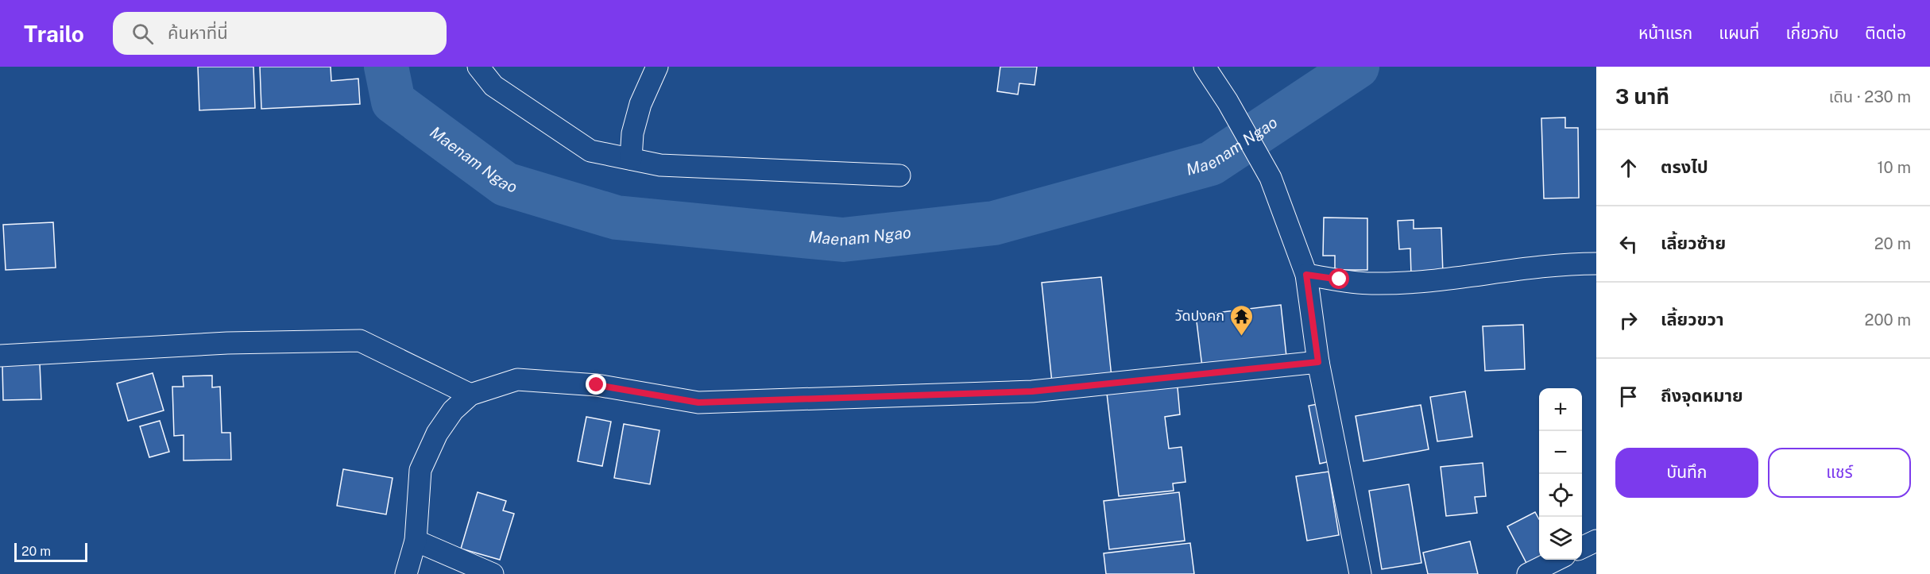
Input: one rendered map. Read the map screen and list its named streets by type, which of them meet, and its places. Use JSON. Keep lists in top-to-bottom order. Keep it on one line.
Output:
{"water":["Maenam Ngao"],"places":{"temple":["วัดปงคก"]},"scale_bar":"20 m","page":{"header":"Trailo","search":"ค้นหาที่นี่","nav":["หน้าแรก","แผนที่","เกี่ยวกับ","ติดต่อ"],"heading":["3 นาที","เดิน · 230 m"],"list":[["ตรงไป","10 m"],["เลี้ยวซ้าย","20 m"],["เลี้ยวขวา","200 m"],"ถึงจุดหมาย"],"map_buttons":["+","−"],"buttons":["บันทึก","แชร์"],"scale":"20 m"}}
